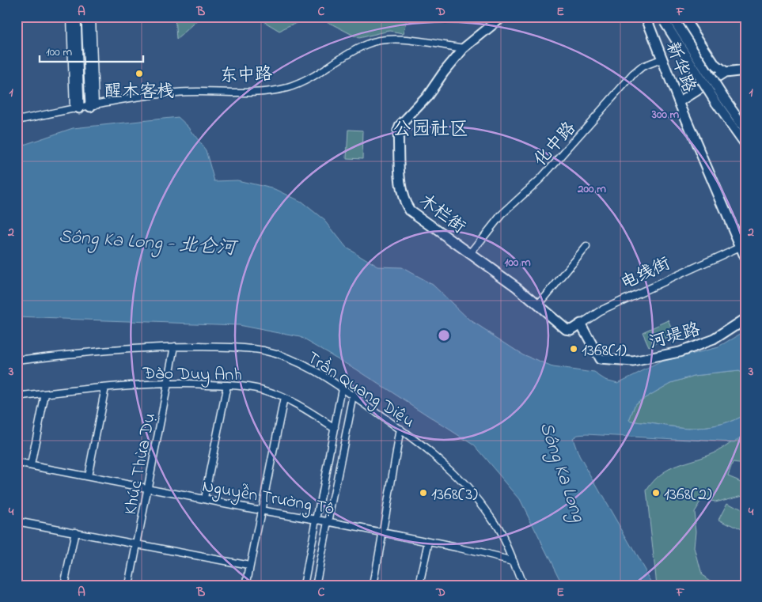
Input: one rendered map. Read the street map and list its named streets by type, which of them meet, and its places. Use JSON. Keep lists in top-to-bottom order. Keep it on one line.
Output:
{"streets":{"street":["新华路","东中路","化中路","木栏街","电线街","河堤路","Đào Duy Anh","Trần Quang Diệu","Khúc Thừa Dụ","Nguyễn Trường Tộ"]},"crossings":[["新华路","化中路"],["新华路","电线街"],["东中路","木栏街"],["化中路","木栏街"],["木栏街","电线街"],["电线街","河堤路"],["Đào Duy Anh","Khúc Thừa Dụ"],["Trần Quang Diệu","Khúc Thừa Dụ"],["Trần Quang Diệu","Nguyễn Trường Tộ"],["Khúc Thừa Dụ","Nguyễn Trường Tộ"]],"districts":["公园社区"],"water":["Sông Ka Long - 北仑河","Sông Ka Long"],"places":["醒木客栈","1368(1)","1368(3)","1368(2)"],"scale_bar":"100 m","grid":{"columns":["A","B","C","D","E","F"],"rows":["1","2","3","4"]},"rings":["300 m","200 m","100 m"]}
